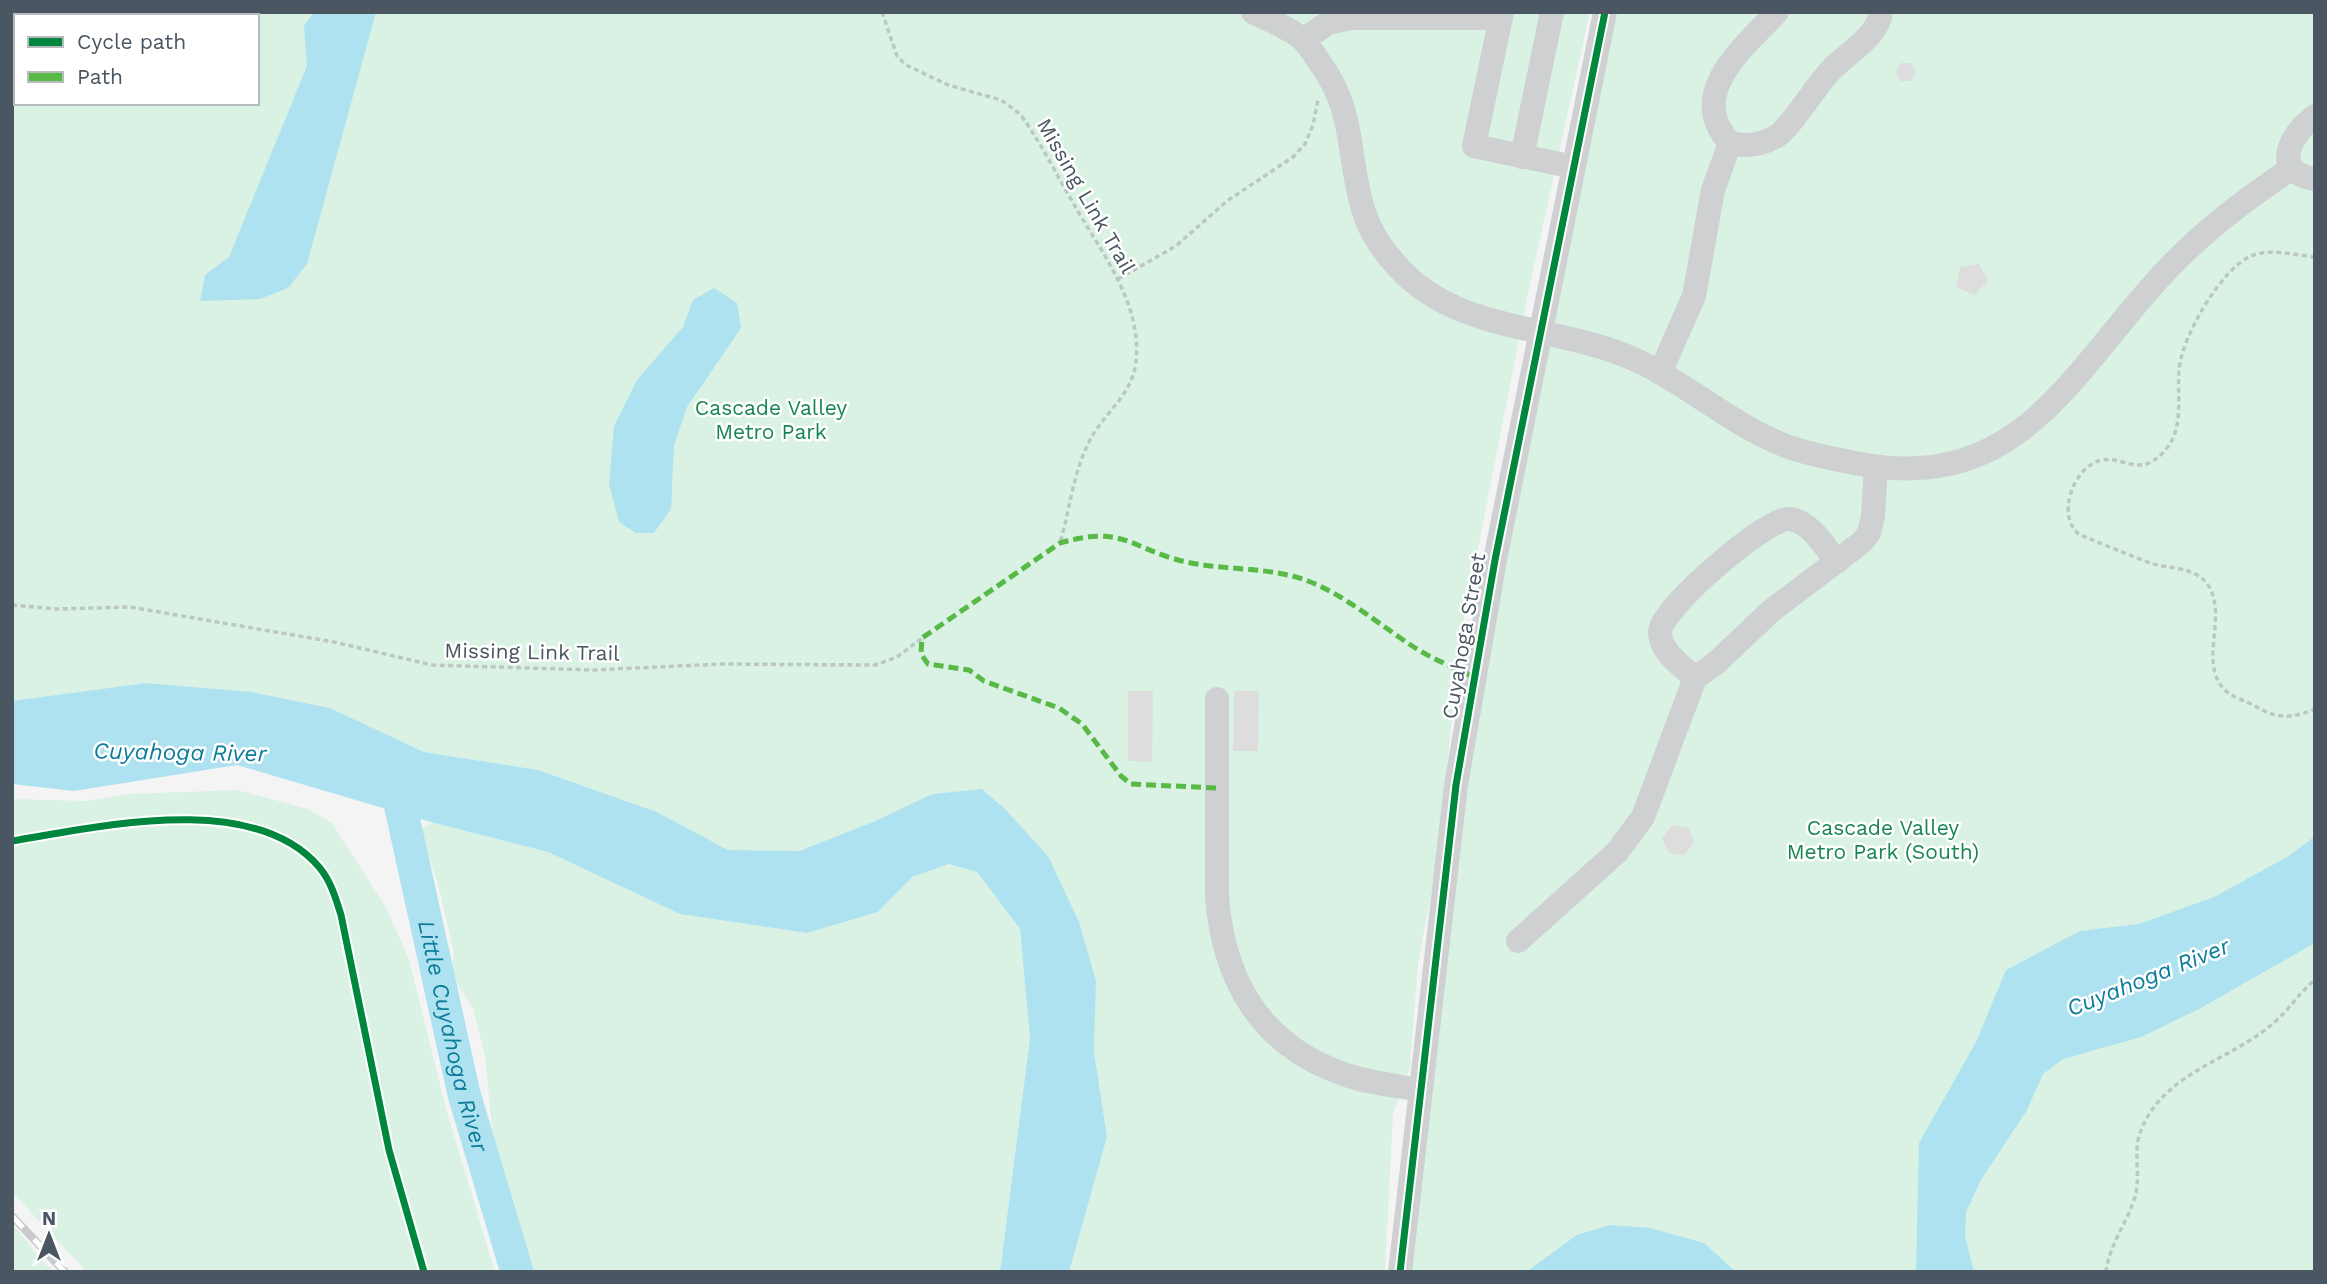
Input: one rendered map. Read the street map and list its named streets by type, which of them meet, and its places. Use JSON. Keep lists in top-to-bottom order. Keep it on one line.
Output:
{"streets":{"street":["Cuyahoga Street"],"path":["Missing Link Trail"]},"water":["Cuyahoga River","Little Cuyahoga River"],"parks":["Cascade Valley Metro Park","Cascade Valley Metro Park (South)"],"legend":["Cycle path","Path"],"north":"top"}
